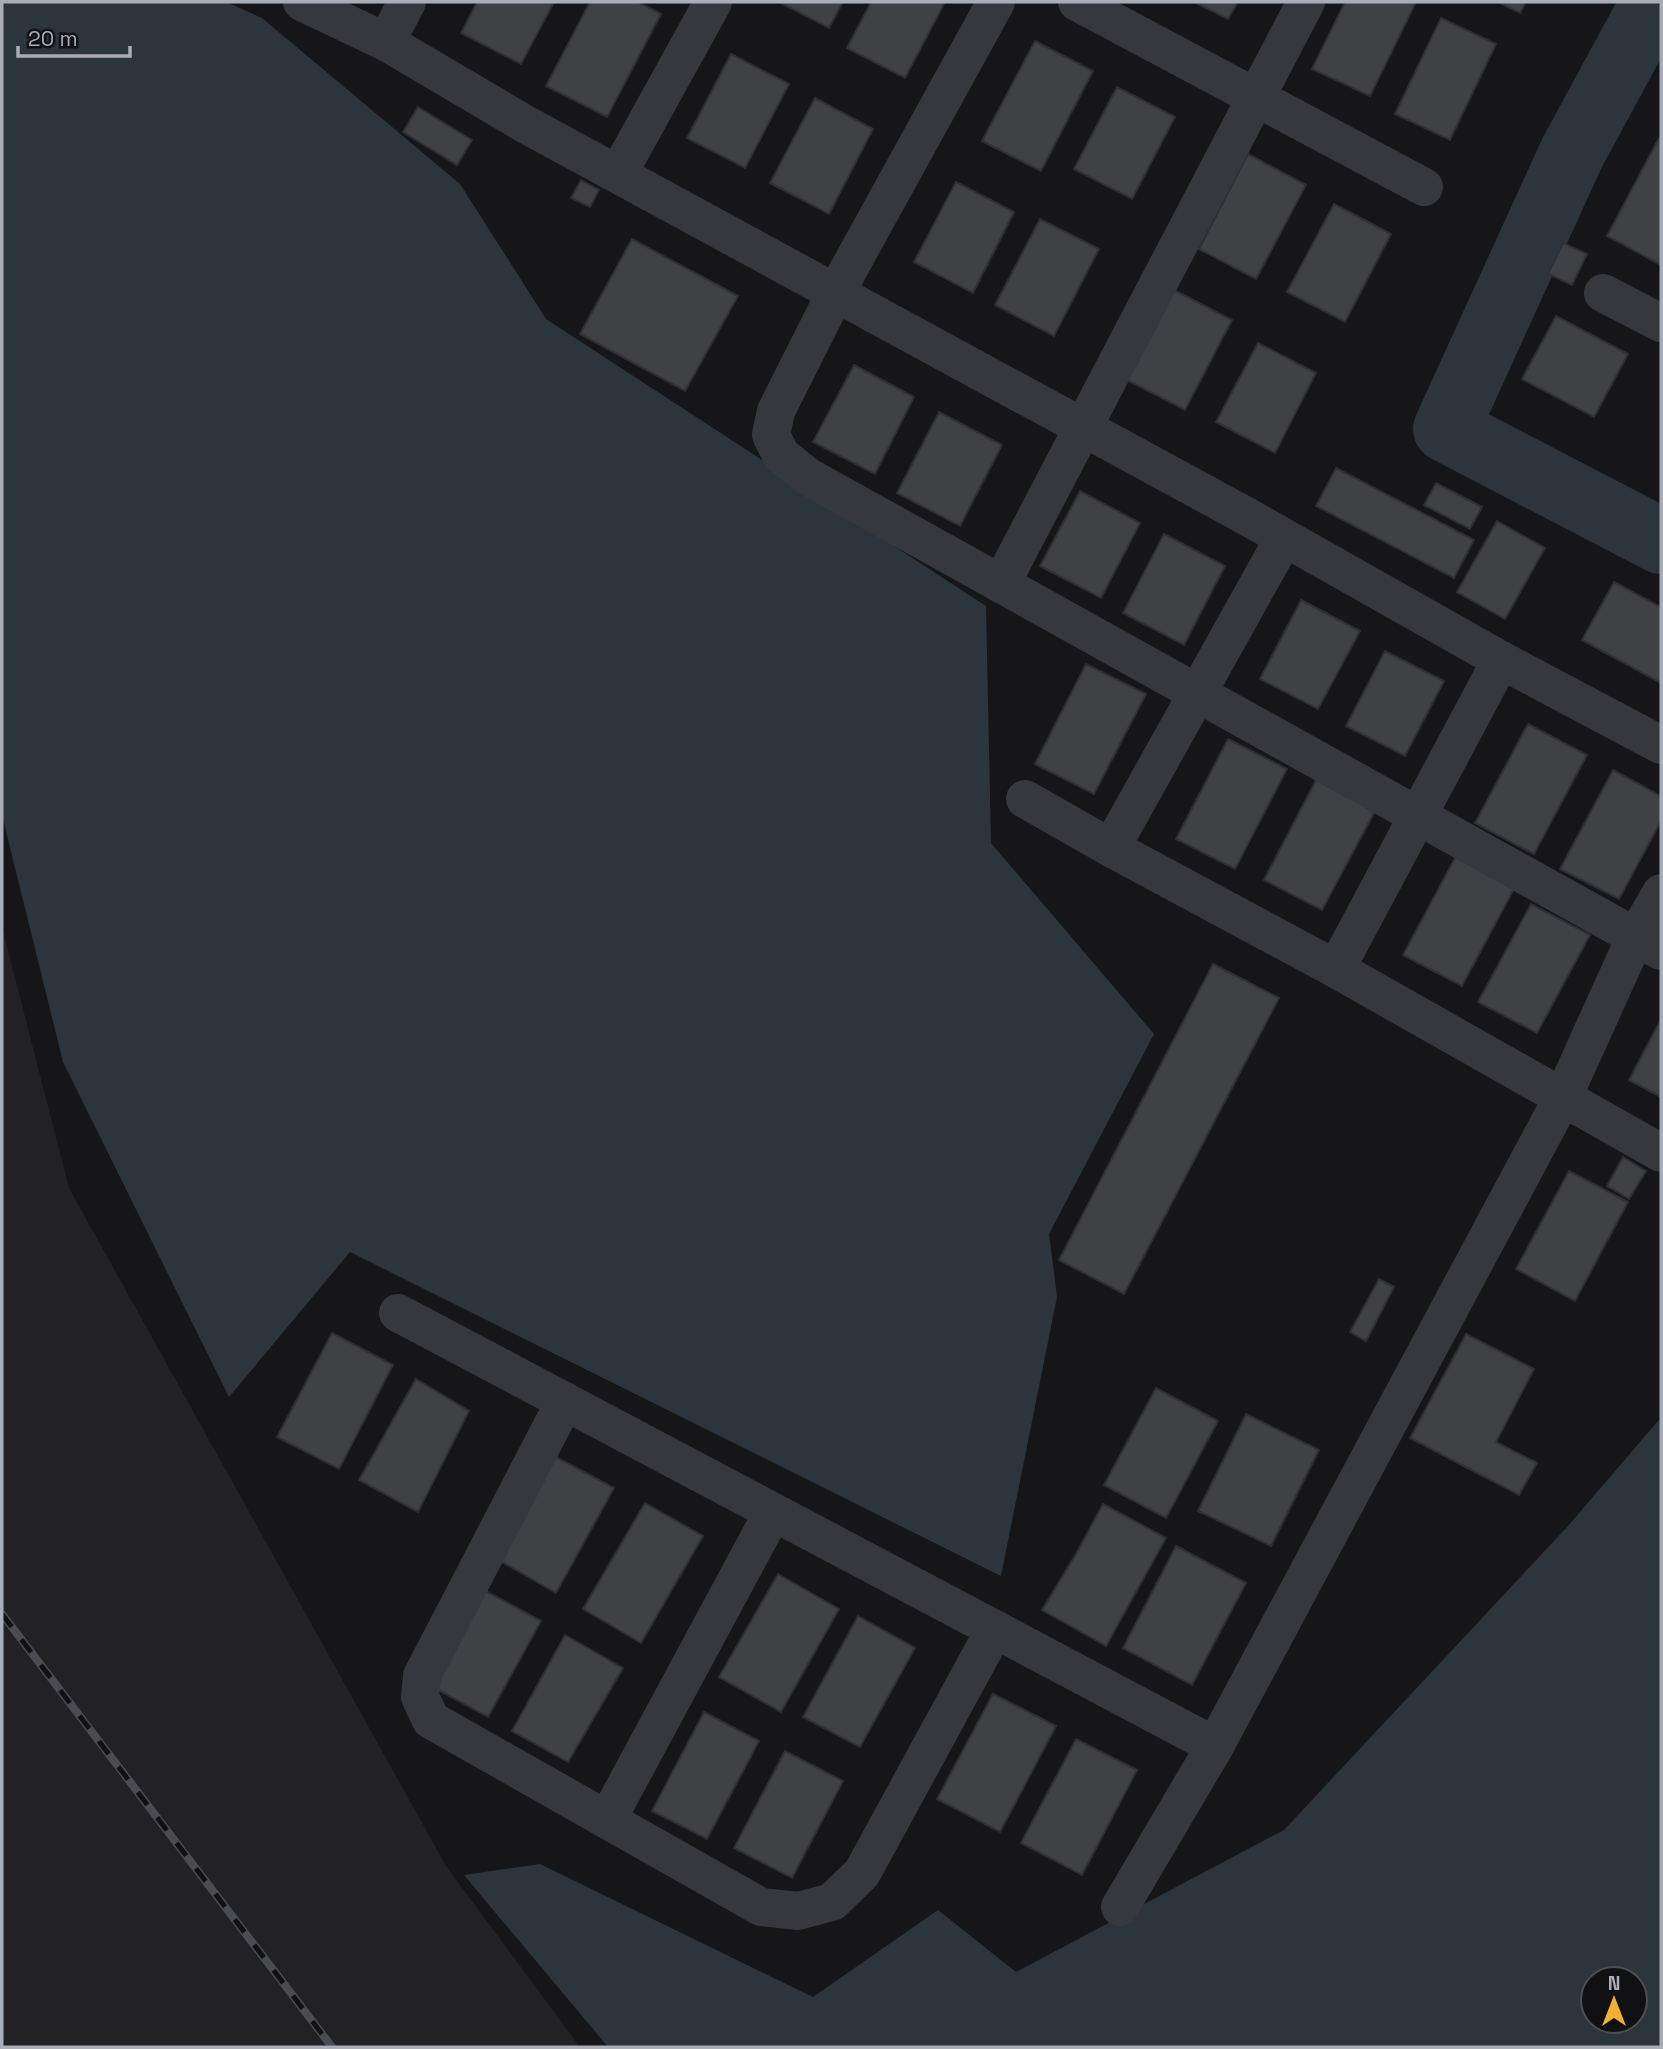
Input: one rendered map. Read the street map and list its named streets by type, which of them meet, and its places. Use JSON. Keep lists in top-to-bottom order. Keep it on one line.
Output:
{"scale_bar":"20 m","north":"top"}
